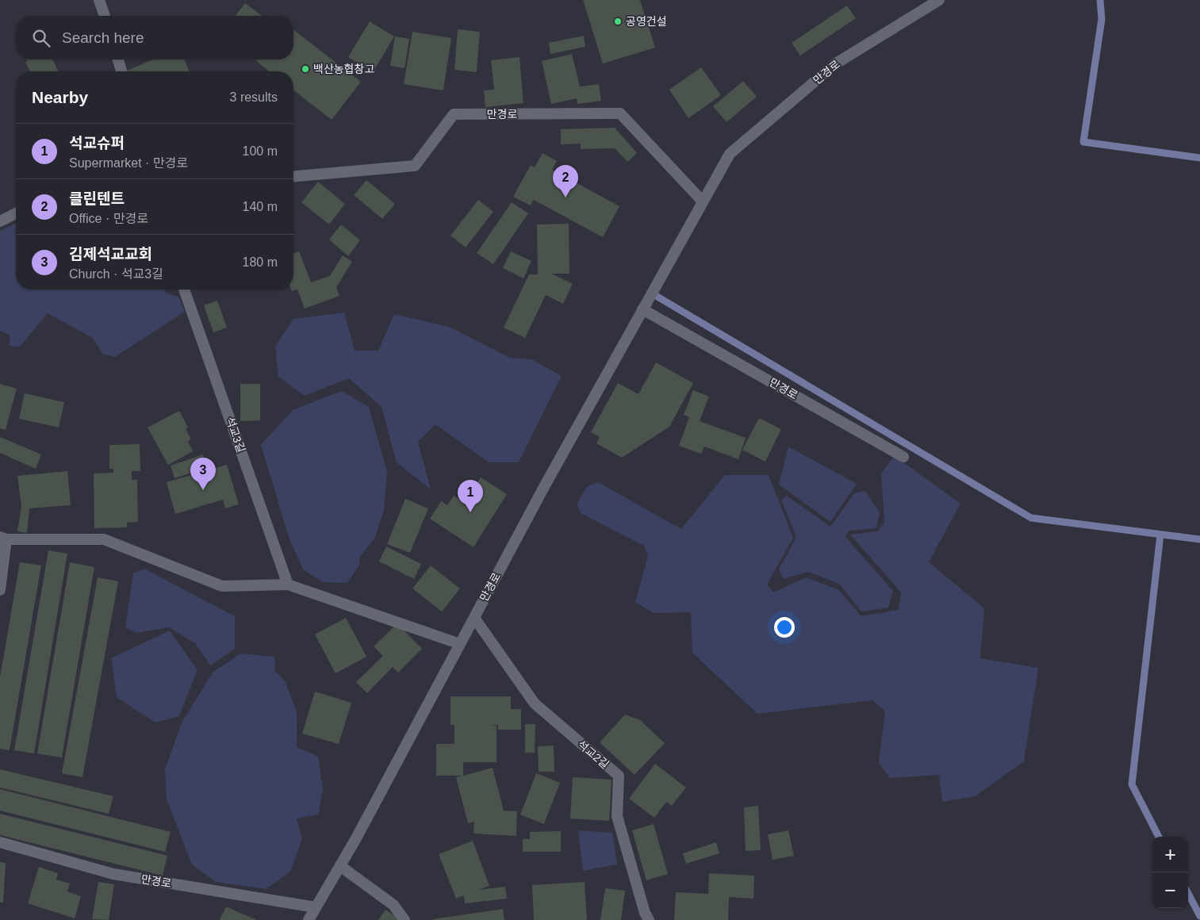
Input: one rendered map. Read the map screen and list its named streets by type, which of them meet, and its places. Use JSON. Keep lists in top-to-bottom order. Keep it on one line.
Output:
{"streets":{"street":["만경로","석교3길","석교2길"]},"crossings":[["만경로","석교2길"]],"places":["공영건설","백산농협창고"],"page":{"search":"Search here","heading":["Nearby","3 results"],"list":[{"mark":"1","name":"석교슈퍼","note":"Supermarket · 만경로","value":"100 m"},{"mark":"2","name":"클린텐트","note":"Office · 만경로","value":"140 m"},{"mark":"3","name":"김제석교교회","note":"Church · 석교3길","value":"180 m"}],"pins":["2","3","1"],"map_buttons":["+","−"]}}
